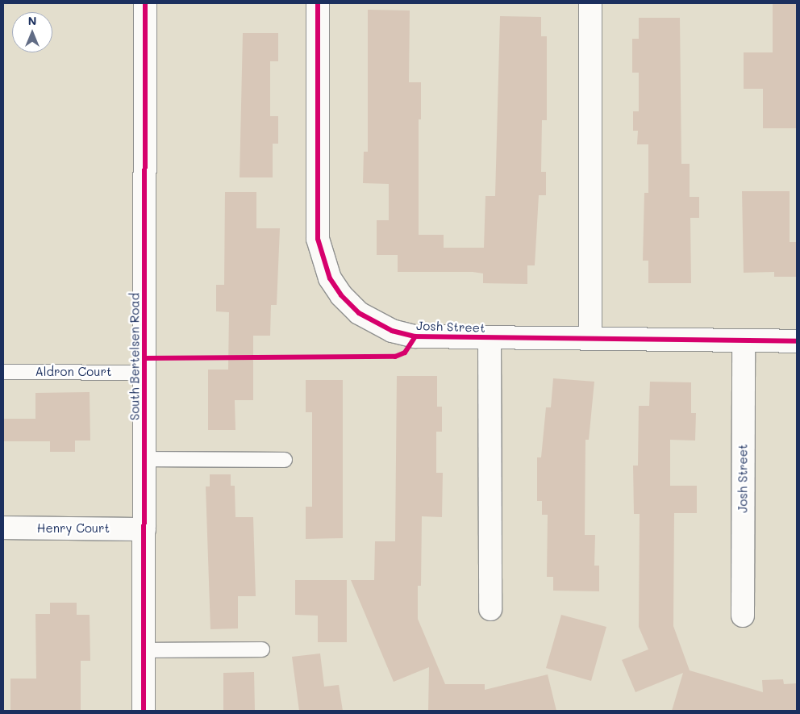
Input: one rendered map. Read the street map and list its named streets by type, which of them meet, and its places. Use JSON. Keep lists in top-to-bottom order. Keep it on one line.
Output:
{"streets":{"street":["Josh Street","South Bertelsen Road","Henry Court"],"lane":["Aldron Court"]},"crossings":[["South Bertelsen Road","Aldron Court"],["South Bertelsen Road","Henry Court"]],"north":"top"}
